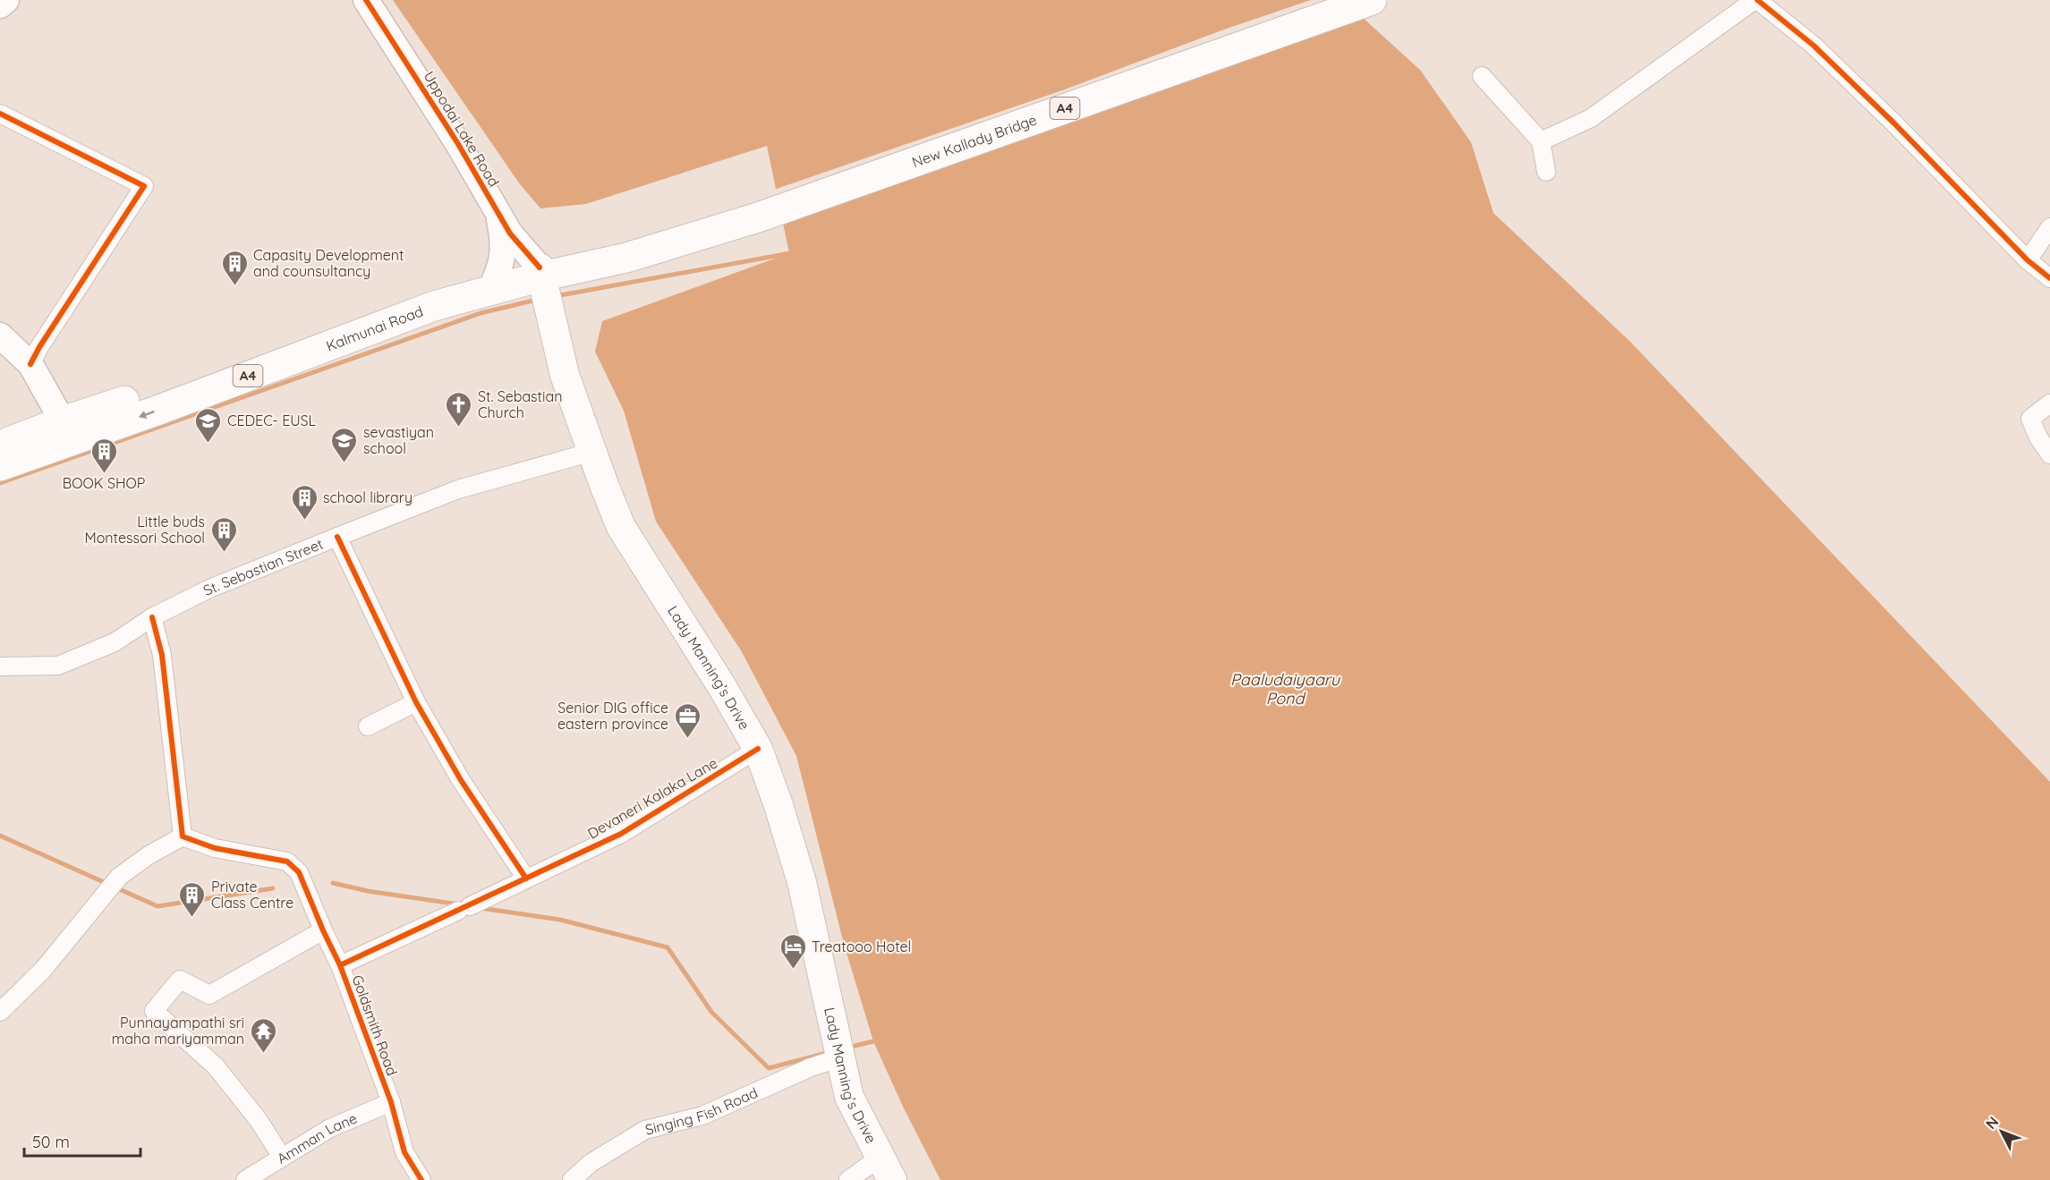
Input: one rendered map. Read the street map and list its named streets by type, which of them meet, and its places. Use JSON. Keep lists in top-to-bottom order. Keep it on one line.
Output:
{"streets":{"highway":["A4","New Kallady Bridge","Kalmunai Road"],"main road":["Lady Manning’s Drive"],"street":["Uppodai Lake Road","St. Sebastian Street","Devaneri Kalaka Lane","Goldsmith Road","Singing Fish Road","Amman Lane"]},"crossings":[["Uppodai Lake Road","Kalmunai Road"],["Uppodai Lake Road","Lady Manning’s Drive"],["New Kallady Bridge","Kalmunai Road"],["Kalmunai Road","Lady Manning’s Drive"],["St. Sebastian Street","Lady Manning’s Drive"],["Lady Manning’s Drive","Devaneri Kalaka Lane"],["Lady Manning’s Drive","Singing Fish Road"],["Devaneri Kalaka Lane","Goldsmith Road"],["Goldsmith Road","Amman Lane"]],"water":["Paaludaiyaaru Pond"],"places":{"building":["Capasity Development and counsultancy","BOOK SHOP","school library","Little buds Montessori School","Private Class Centre"],"church":["St. Sebastian Church"],"school or university":["CEDEC- EUSL","sevastiyan school"],"office":["Senior DIG office eastern province"],"hotel":["Treatooo Hotel"],"temple":["Punnayampathi sri maha mariyamman"]},"scale_bar":"50 m","north":"top left"}
